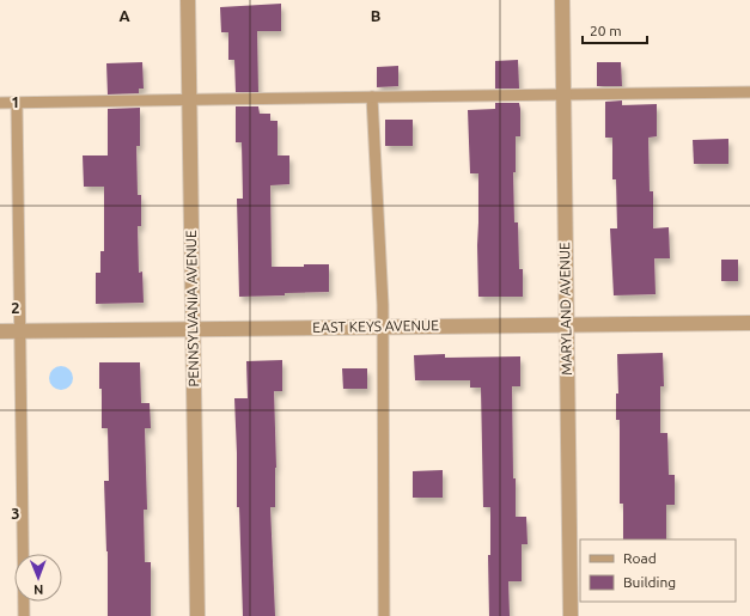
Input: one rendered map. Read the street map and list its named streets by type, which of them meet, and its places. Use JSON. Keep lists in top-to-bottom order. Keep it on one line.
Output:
{"streets":{"street":["PENNSYLVANIA AVENUE","MARYLAND AVENUE","EAST KEYS AVENUE"]},"crossings":[["PENNSYLVANIA AVENUE","EAST KEYS AVENUE"],["MARYLAND AVENUE","EAST KEYS AVENUE"]],"legend":["Road","Building"],"scale_bar":"20 m","north":"bottom","grid":{"columns":["A","B"],"rows":["1","2","3"]}}
